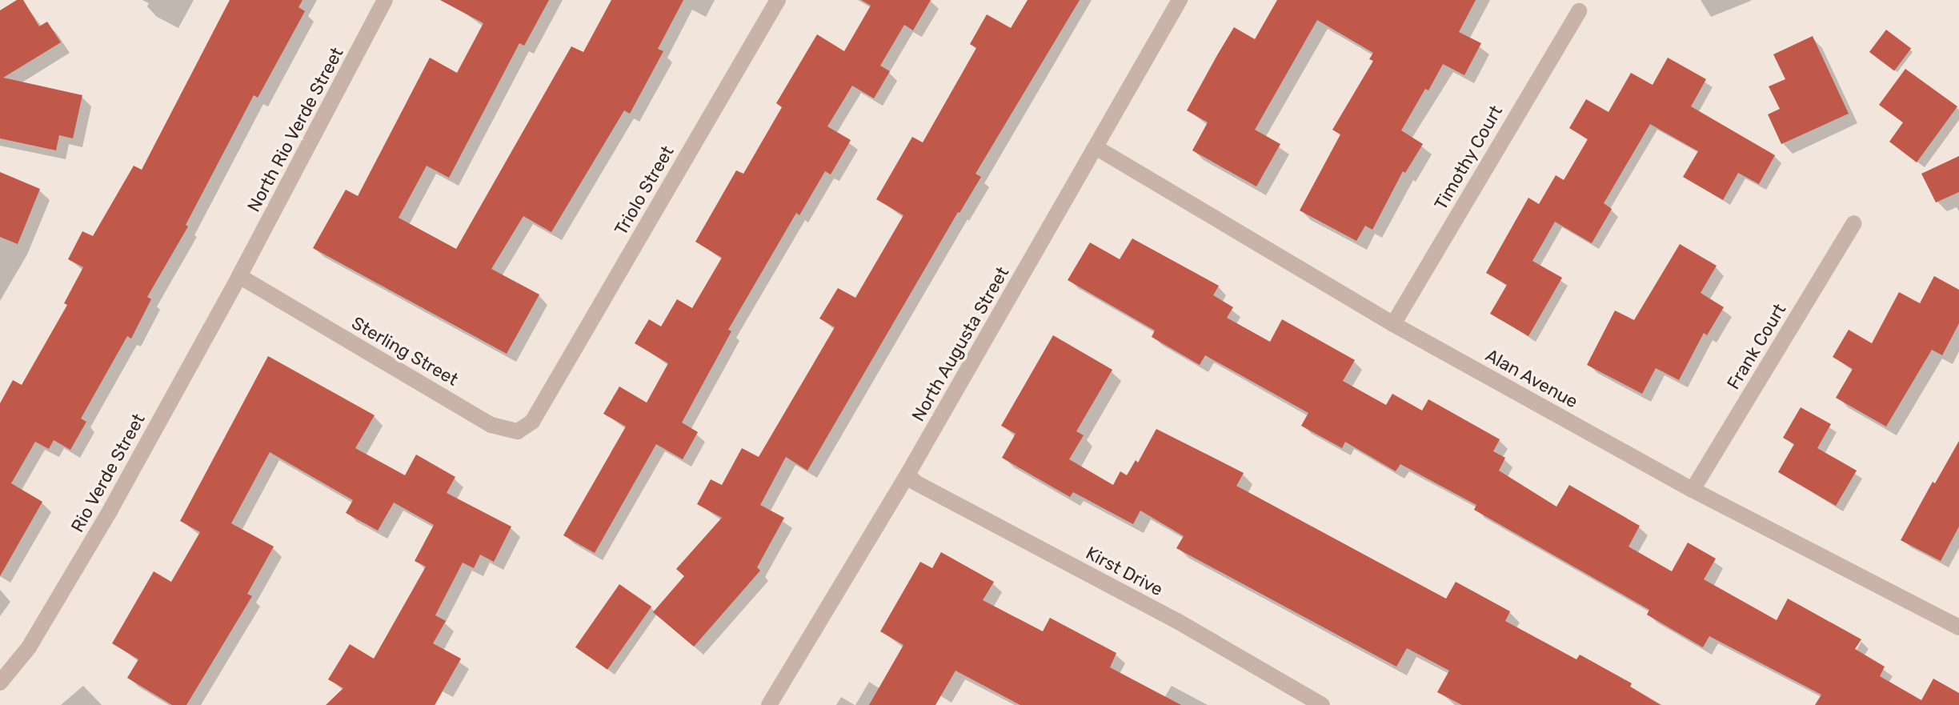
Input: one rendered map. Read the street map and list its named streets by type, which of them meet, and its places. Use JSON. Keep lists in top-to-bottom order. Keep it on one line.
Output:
{"streets":{"street":["North Rio Verde Street","Timothy Court","Triolo Street","North Augusta Street","Frank Court","Sterling Street","Alan Avenue","Rio Verde Street","Kirst Drive"]},"crossings":[["North Rio Verde Street","Sterling Street"],["North Rio Verde Street","Rio Verde Street"],["Timothy Court","Alan Avenue"],["Triolo Street","Sterling Street"],["North Augusta Street","Alan Avenue"],["North Augusta Street","Kirst Drive"],["Frank Court","Alan Avenue"],["Sterling Street","Rio Verde Street"]]}
